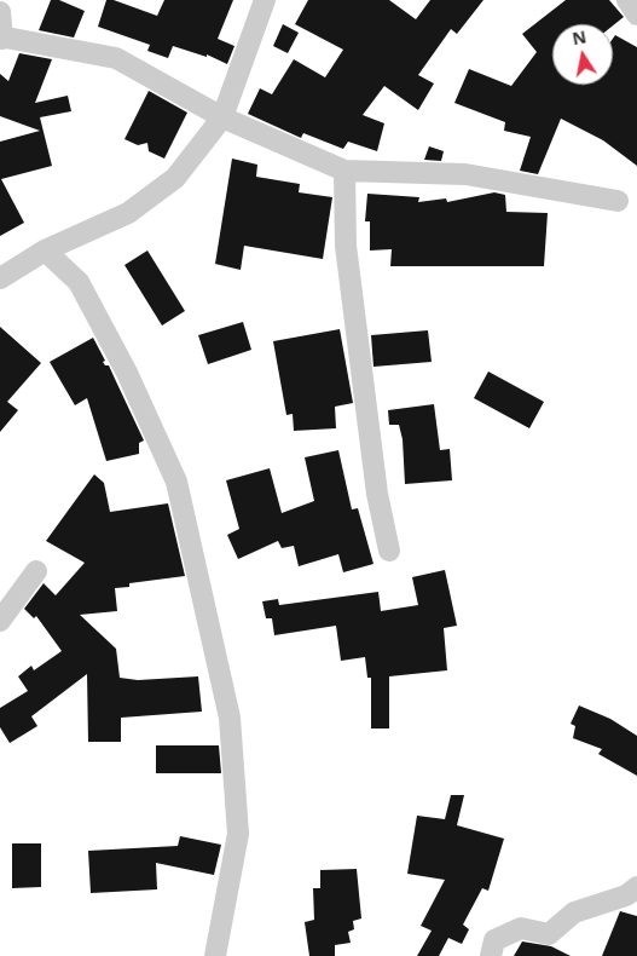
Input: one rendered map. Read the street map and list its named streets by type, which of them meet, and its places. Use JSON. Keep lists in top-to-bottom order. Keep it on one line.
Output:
{"north":"top"}
